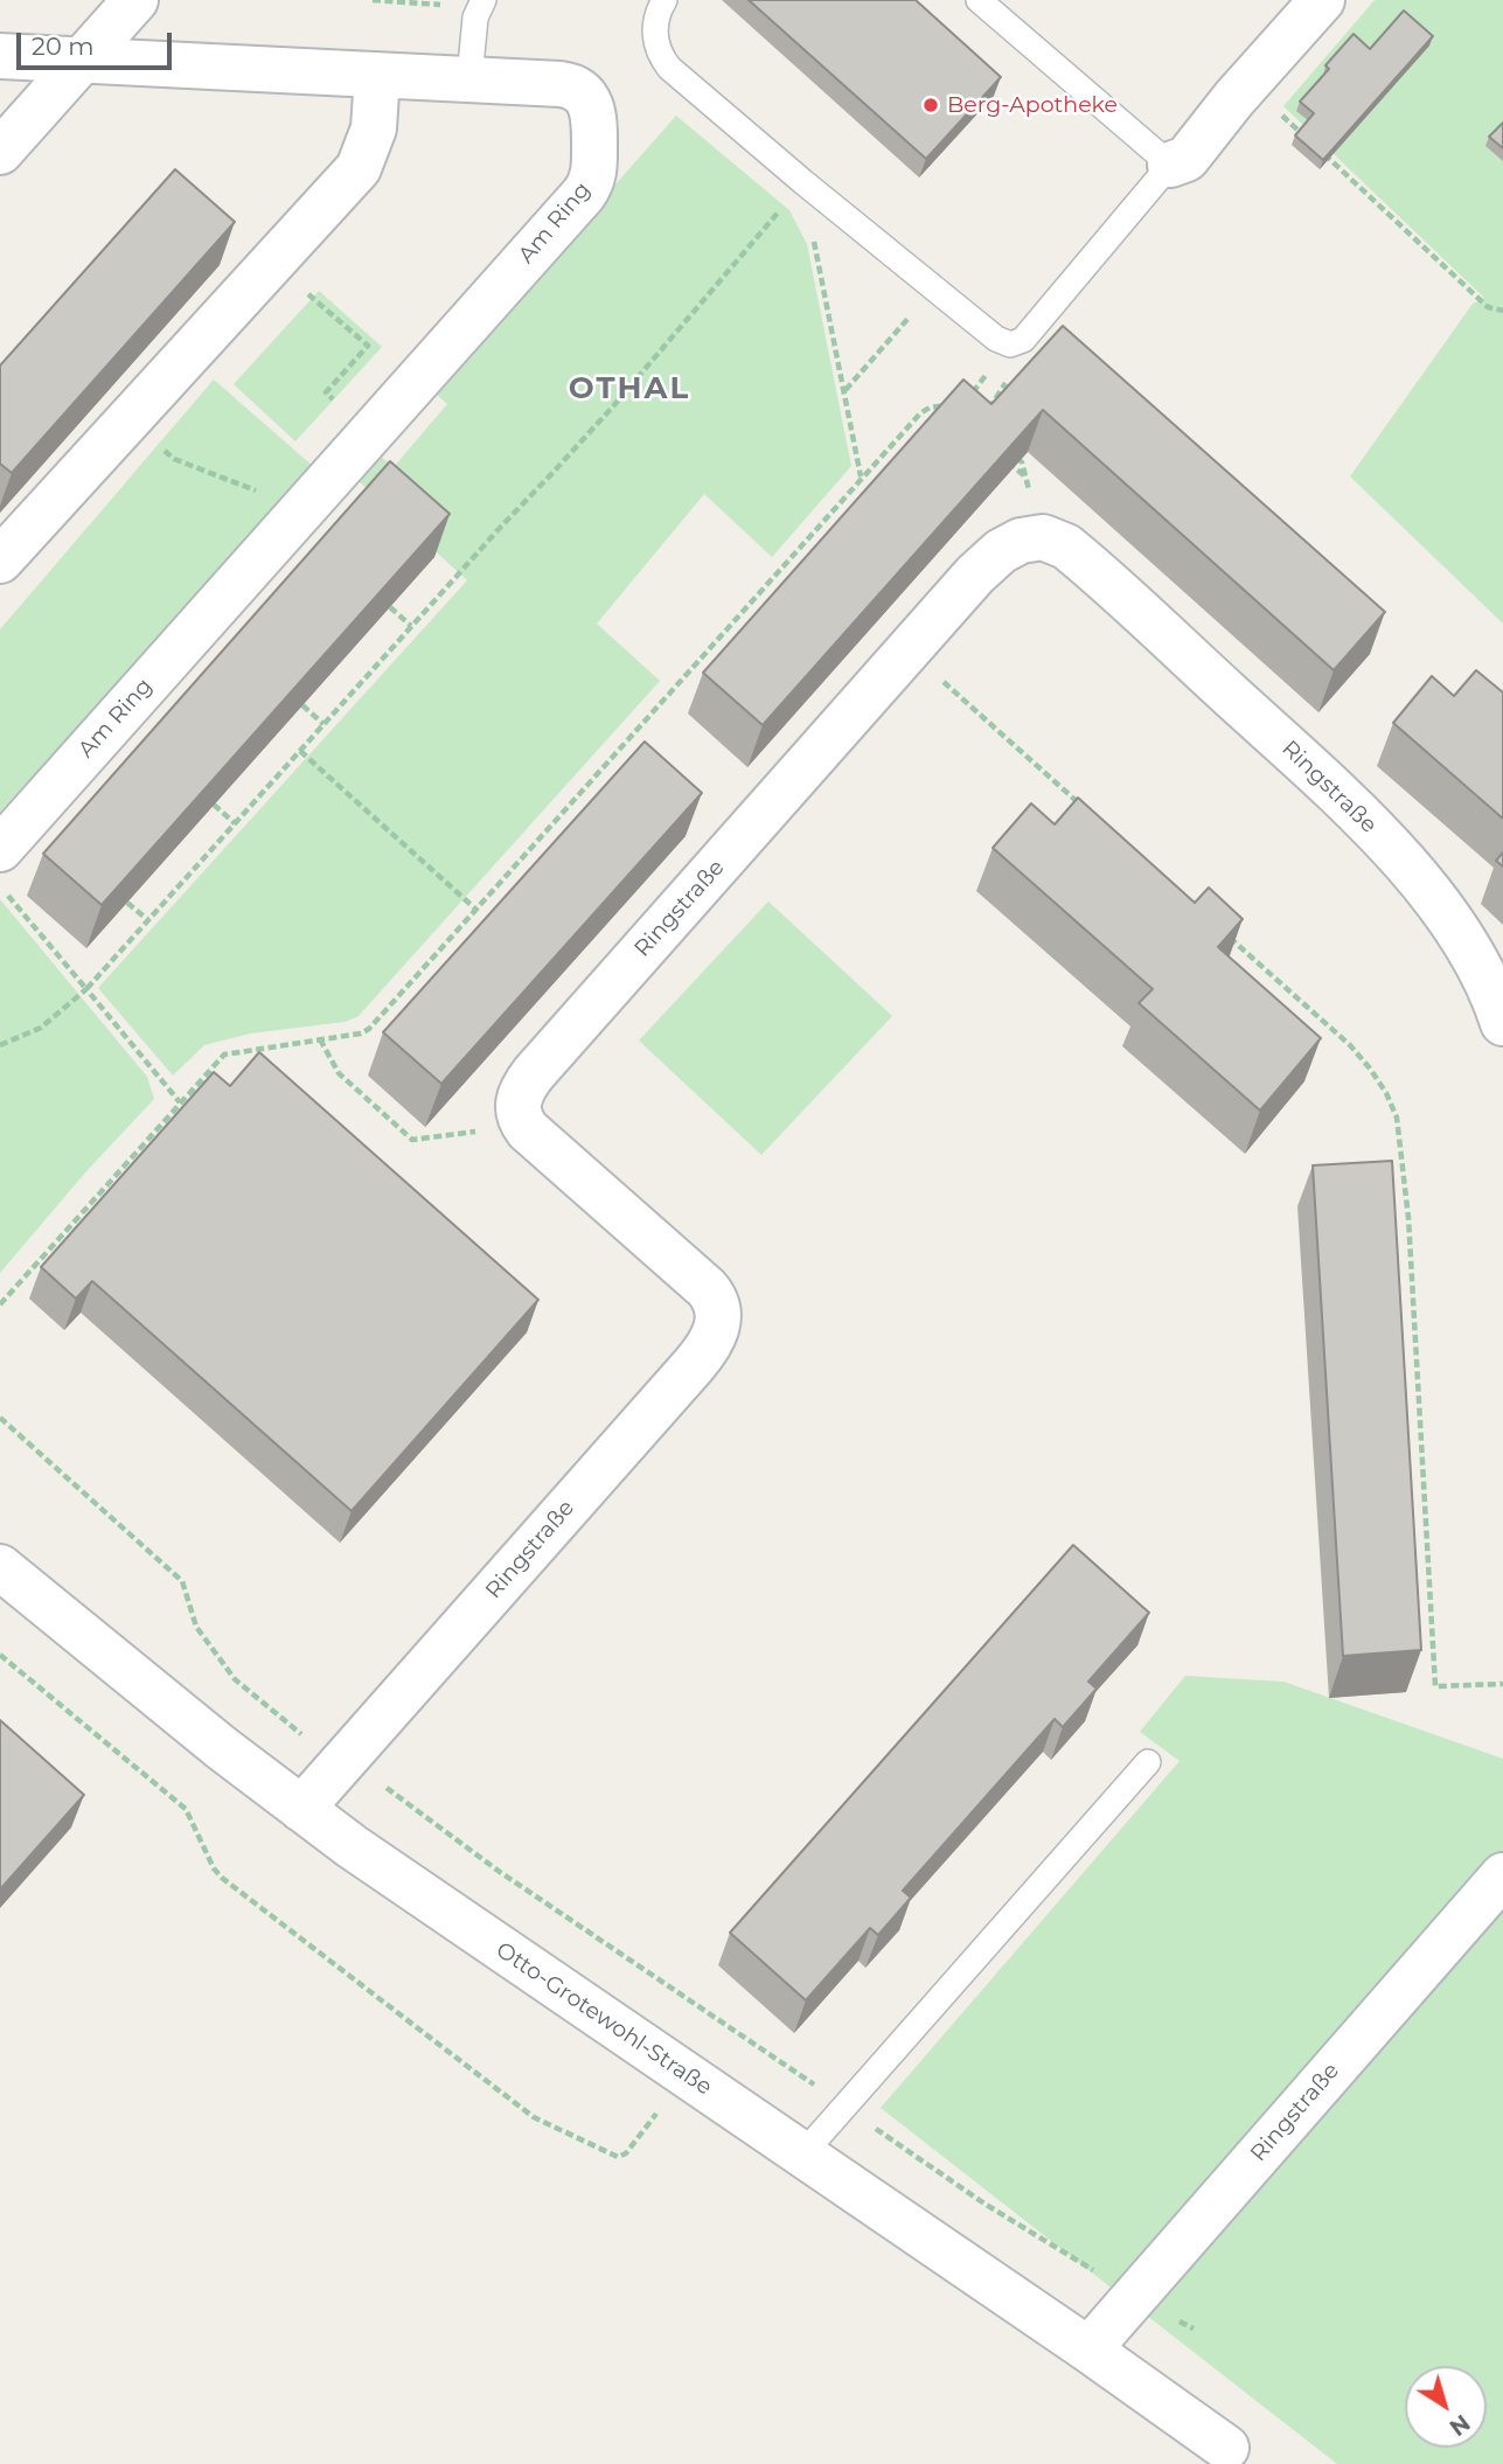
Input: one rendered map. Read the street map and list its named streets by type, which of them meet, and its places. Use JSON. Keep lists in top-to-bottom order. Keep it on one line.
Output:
{"streets":{"street":["Am Ring","Ringstraße","Otto-Grotewohl-Straße"]},"crossings":[["Ringstraße","Otto-Grotewohl-Straße"]],"districts":["OTHAL"],"places":["Berg-Apotheke"],"scale_bar":"20 m","north":"bottom right"}
